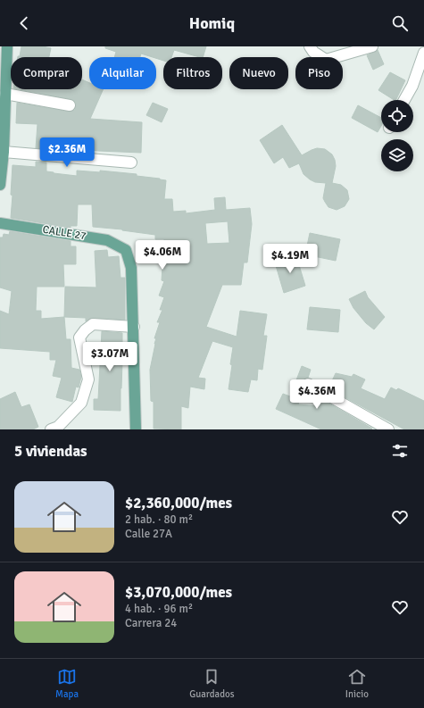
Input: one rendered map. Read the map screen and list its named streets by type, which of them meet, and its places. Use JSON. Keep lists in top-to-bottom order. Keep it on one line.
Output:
{"streets":{"main road":["CALLE 27"]},"page":{"header":"Homiq","chip":["Comprar","Alquilar","Filtros","Nuevo","Piso"],"price":["$2.36M","$4.06M","$4.19M","$3.07M","$4.36M"],"heading":"5 viviendas","list":[{"name":"$2,360,000/mes","note":"2 hab. · 80 m² · Calle 27A"},{"name":"$3,070,000/mes","note":"4 hab. · 96 m² · Carrera 24"}],"tabs":["Mapa","Guardados","Inicio"]}}
